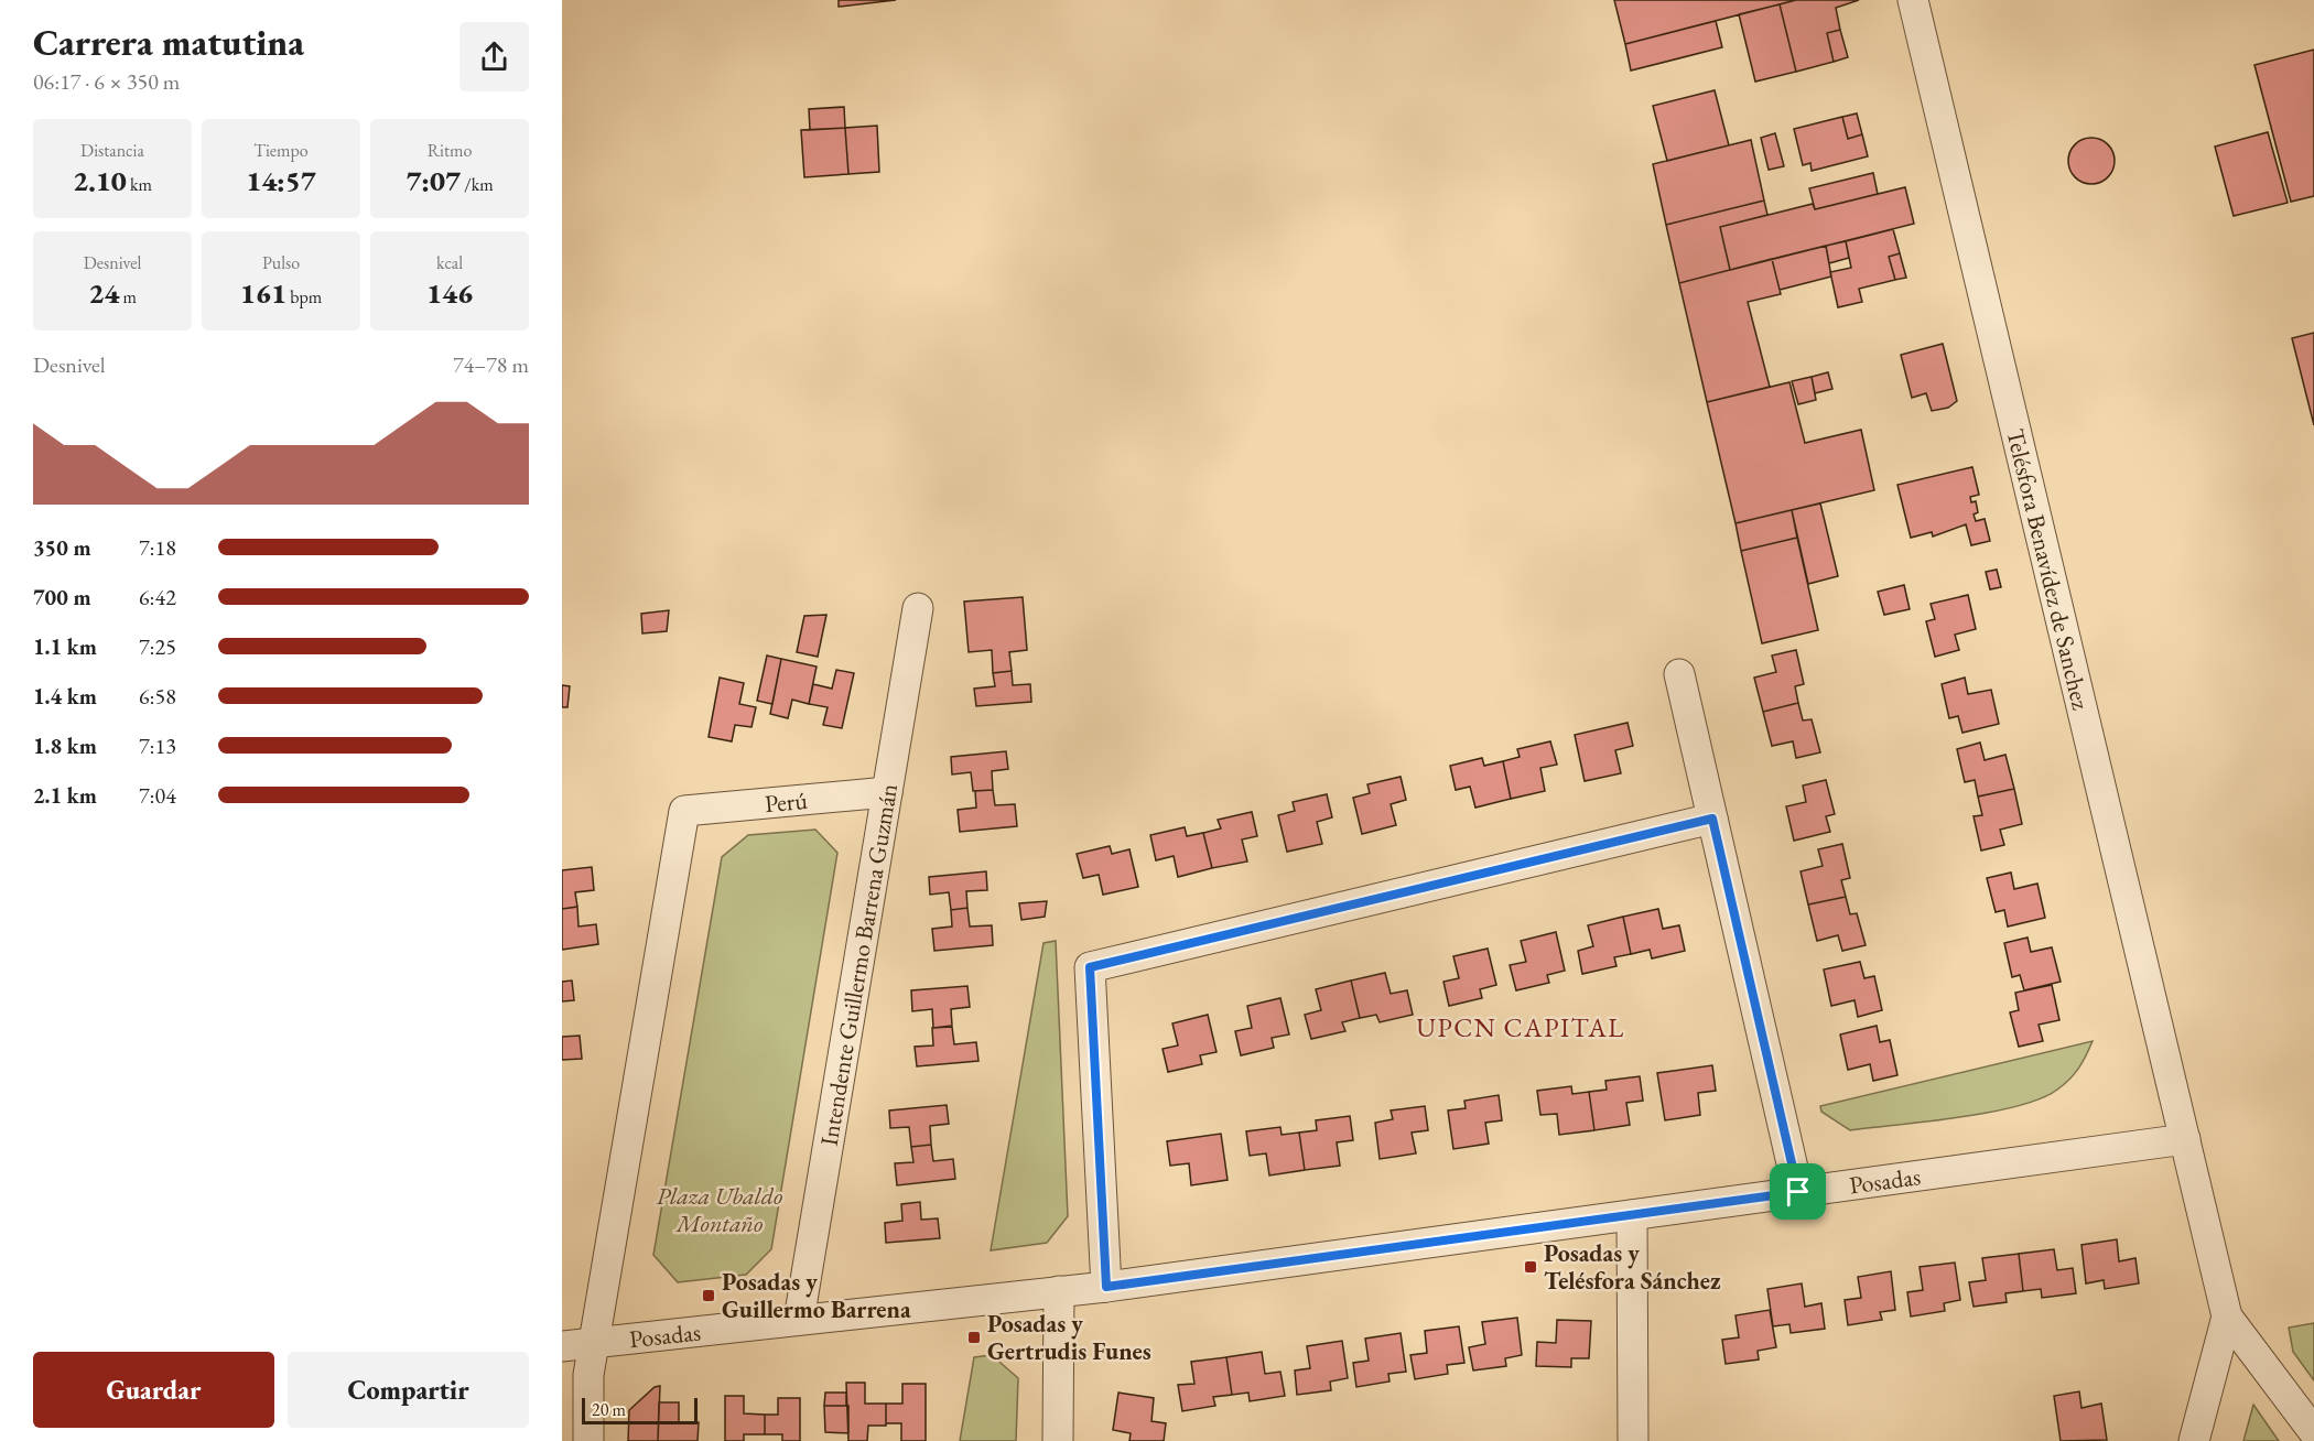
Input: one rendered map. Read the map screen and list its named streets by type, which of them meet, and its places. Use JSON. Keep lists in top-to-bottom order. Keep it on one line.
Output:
{"streets":{"street":["Telésfora Benavídez de Sanchez","Perú","Intendente Guillermo Barrena Guzmán","Posadas"]},"crossings":[["Telésfora Benavídez de Sanchez","Posadas"],["Perú","Intendente Guillermo Barrena Guzmán"],["Perú","Posadas"],["Intendente Guillermo Barrena Guzmán","Posadas"]],"districts":["UPCN CAPITAL"],"parks":["Plaza Ubaldo Montaño"],"places":{"transit":["Posadas y Telésfora Sánchez","Posadas y Guillermo Barrena","Posadas y Gertrudis Funes"]},"scale_bar":"20 m","page":{"heading":["Carrera matutina","06:17 · 6 × 350 m"],"stats":[["Distancia","2.10 km"],["Tiempo","14:57"],["Ritmo","7:07 /km"],["Desnivel","24 m"],["Pulso","161 bpm"],["kcal","146"]],"chart":["Desnivel","74–78 m"],"list":[{"name":"350 m","note":"7:18"},{"name":"700 m","note":"6:42"},{"name":"1.1 km","note":"7:25"},{"name":"1.4 km","note":"6:58"},{"name":"1.8 km","note":"7:13"},{"name":"2.1 km","note":"7:04"}],"buttons":["Guardar","Compartir"],"scale":"20 m"}}
